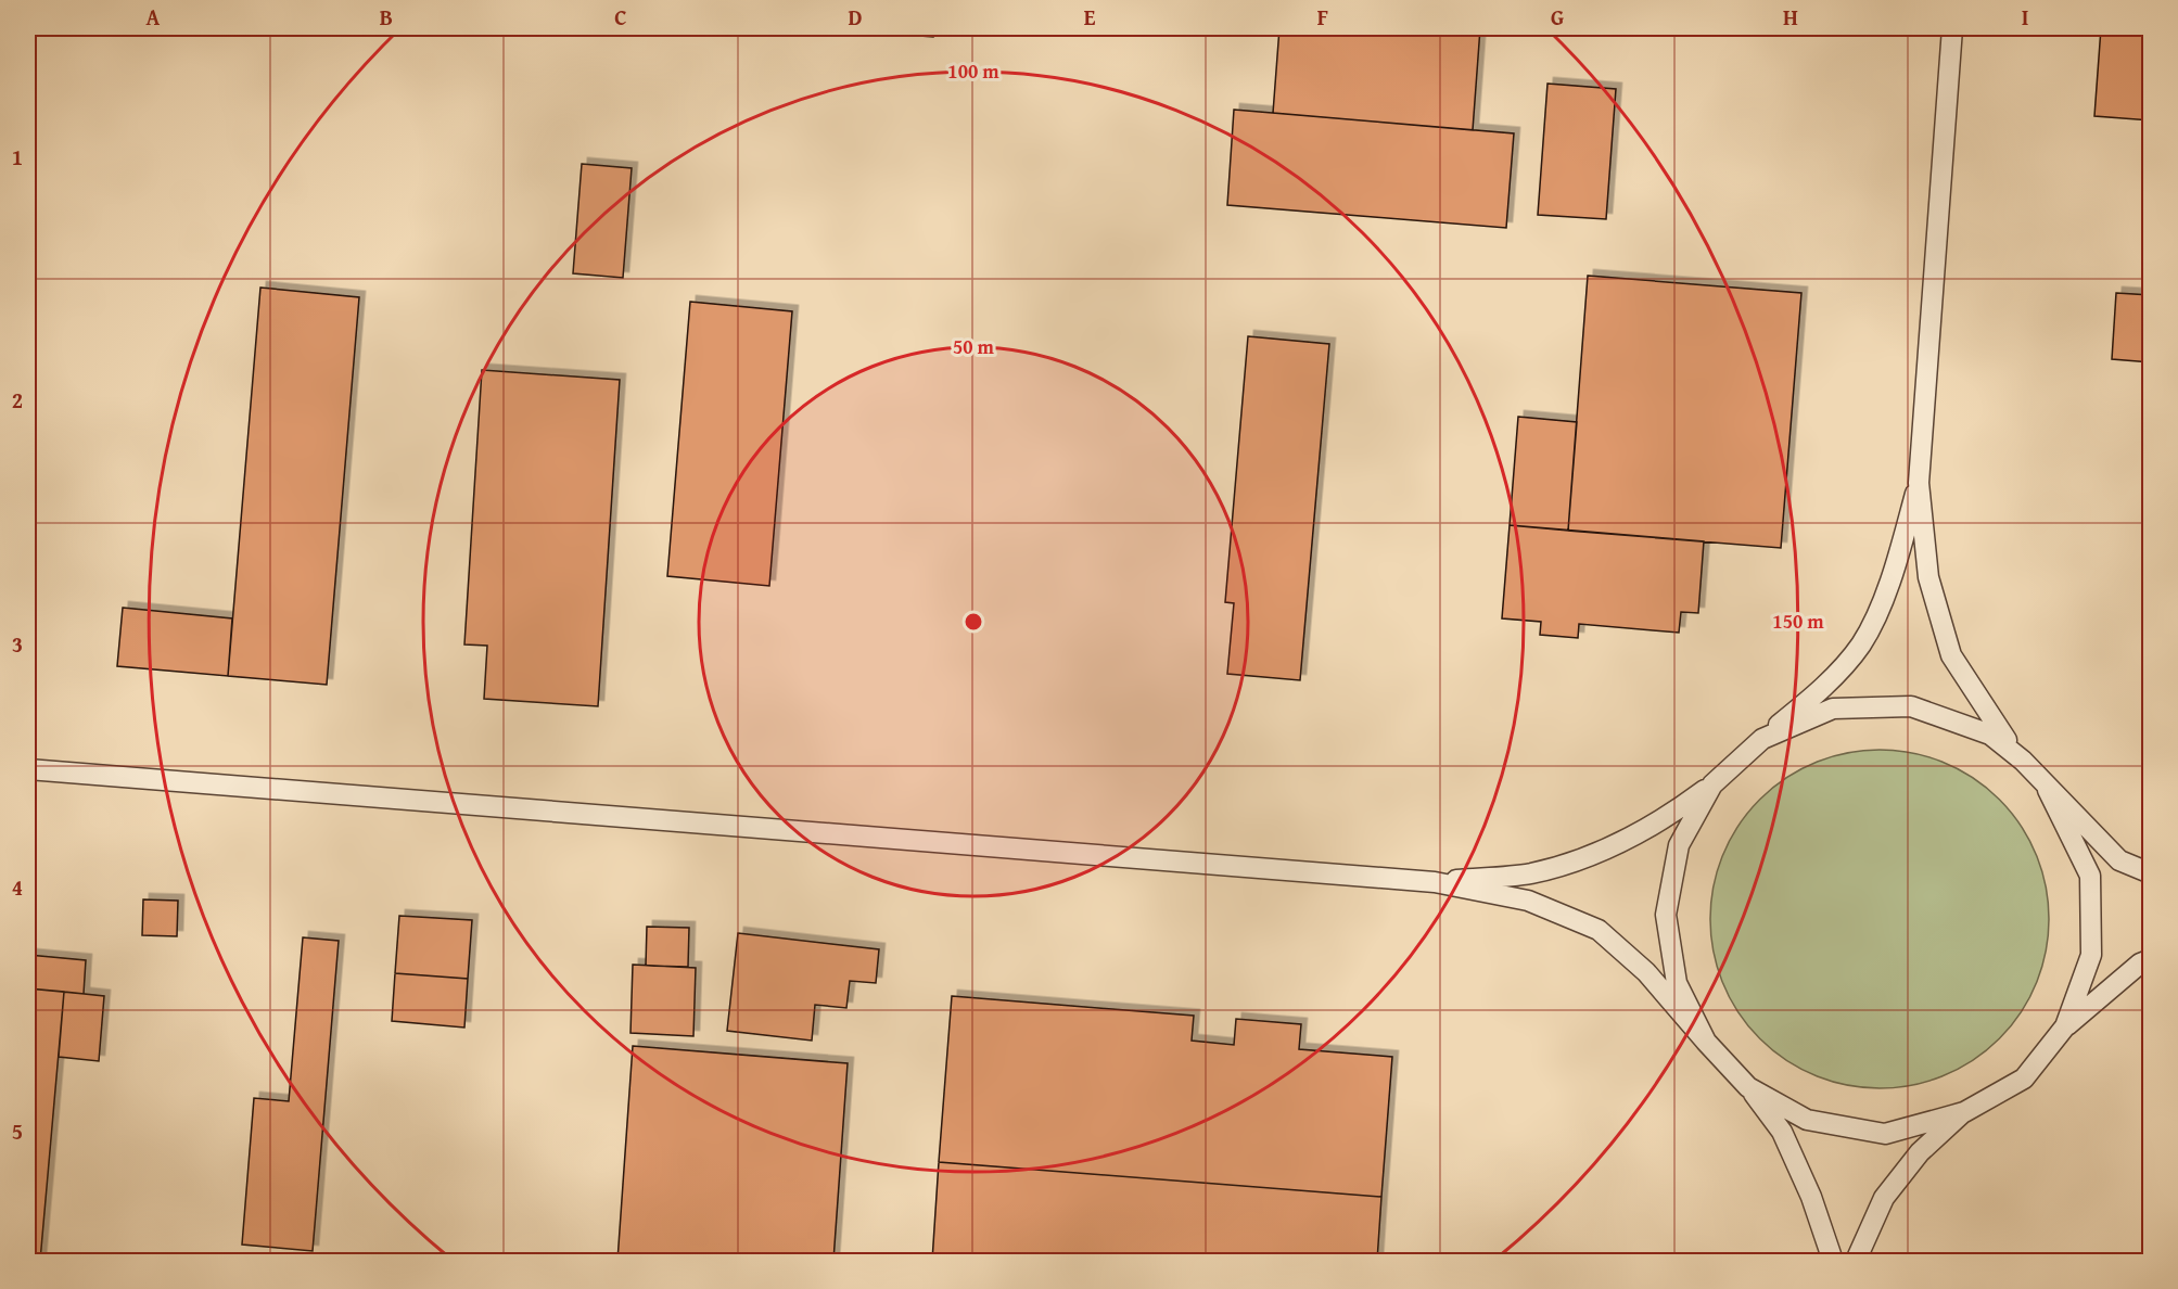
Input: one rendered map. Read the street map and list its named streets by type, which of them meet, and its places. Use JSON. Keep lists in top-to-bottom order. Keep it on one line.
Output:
{"grid":{"columns":["A","B","C","D","E","F","G","H","I"],"rows":["1","2","3","4","5"]},"rings":["100 m","50 m","150 m"]}
